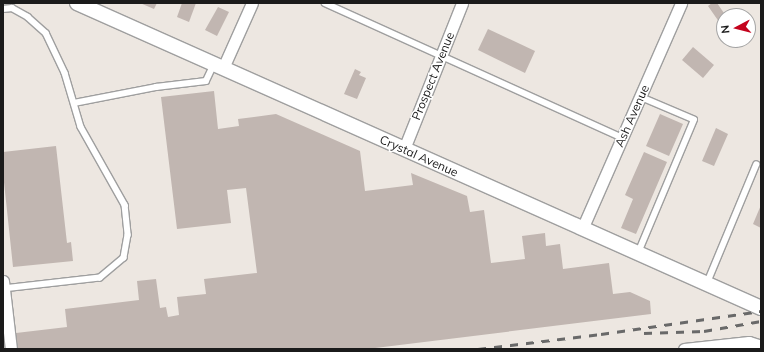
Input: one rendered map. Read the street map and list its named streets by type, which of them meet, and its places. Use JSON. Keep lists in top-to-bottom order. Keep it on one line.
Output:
{"streets":{"street":["Prospect Avenue","Ash Avenue","Crystal Avenue"]},"crossings":[["Prospect Avenue","Crystal Avenue"],["Ash Avenue","Crystal Avenue"]],"north":"left"}
